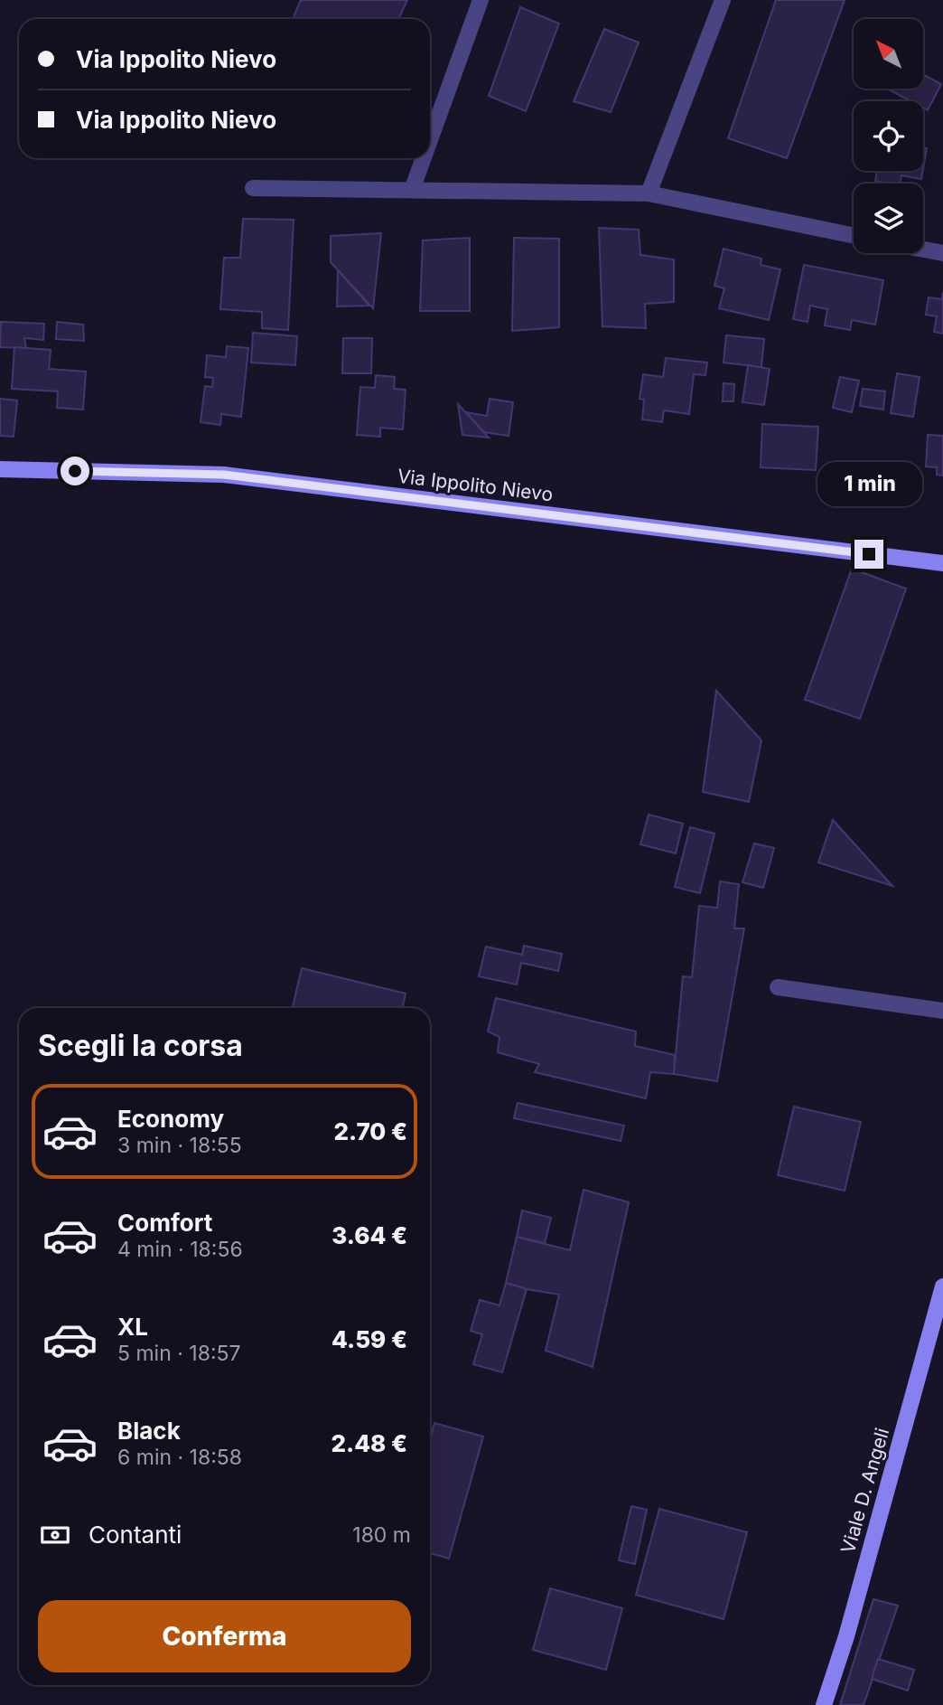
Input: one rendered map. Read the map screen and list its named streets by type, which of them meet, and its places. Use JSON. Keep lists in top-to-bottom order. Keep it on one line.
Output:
{"streets":{"street":["Via Ippolito Nievo","Viale D. Angeli"]},"north":"top left","page":{"banner":["Via Ippolito Nievo","Via Ippolito Nievo"],"bubble":"1 min","heading":"Scegli la corsa","list":[{"name":"Economy","note":"3 min · 18:55","value":"2.70 €"},{"name":"Comfort","note":"4 min · 18:56","value":"3.64 €"},{"name":"XL","note":"5 min · 18:57","value":"4.59 €"},{"name":"Black","note":"6 min · 18:58","value":"2.48 €"}],"pay":["Contanti","180 m"],"buttons":"Conferma"}}
